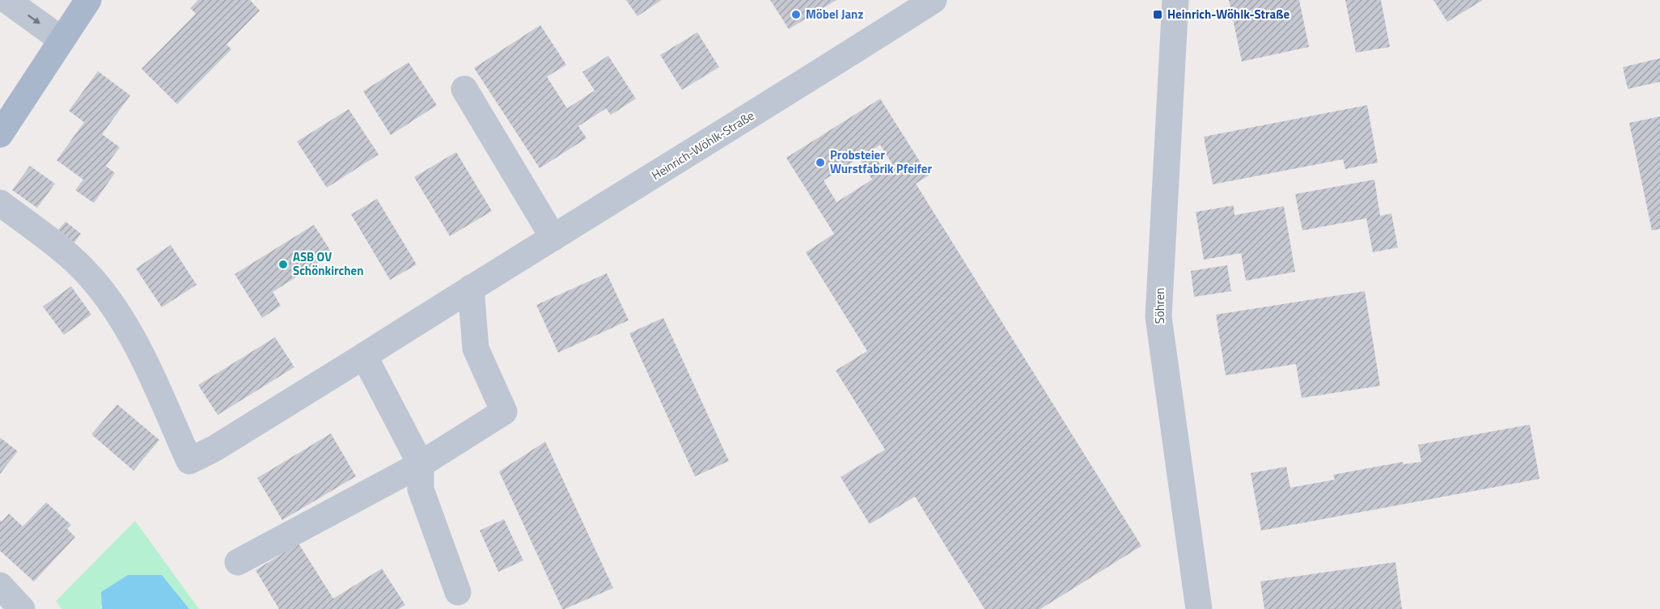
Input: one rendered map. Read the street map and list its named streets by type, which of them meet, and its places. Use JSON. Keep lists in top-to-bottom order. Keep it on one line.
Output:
{"streets":{"street":["Heinrich-Wöhlk-Straße","Söhren"]},"places":{"other":["Möbel Janz","Probsteier Wurstfabrik Pfeifer","ASB OV Schönkirchen"],"transit":["Heinrich-Wöhlk-Straße"]}}
